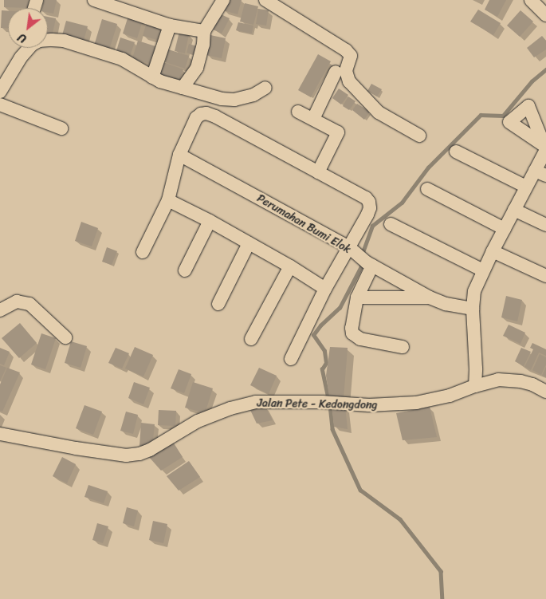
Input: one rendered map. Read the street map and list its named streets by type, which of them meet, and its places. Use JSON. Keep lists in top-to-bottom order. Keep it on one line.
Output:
{"streets":{"street":["Perumahan Bumi Elok","Jalan Pete - Kedongdong"]},"north":"bottom left"}
